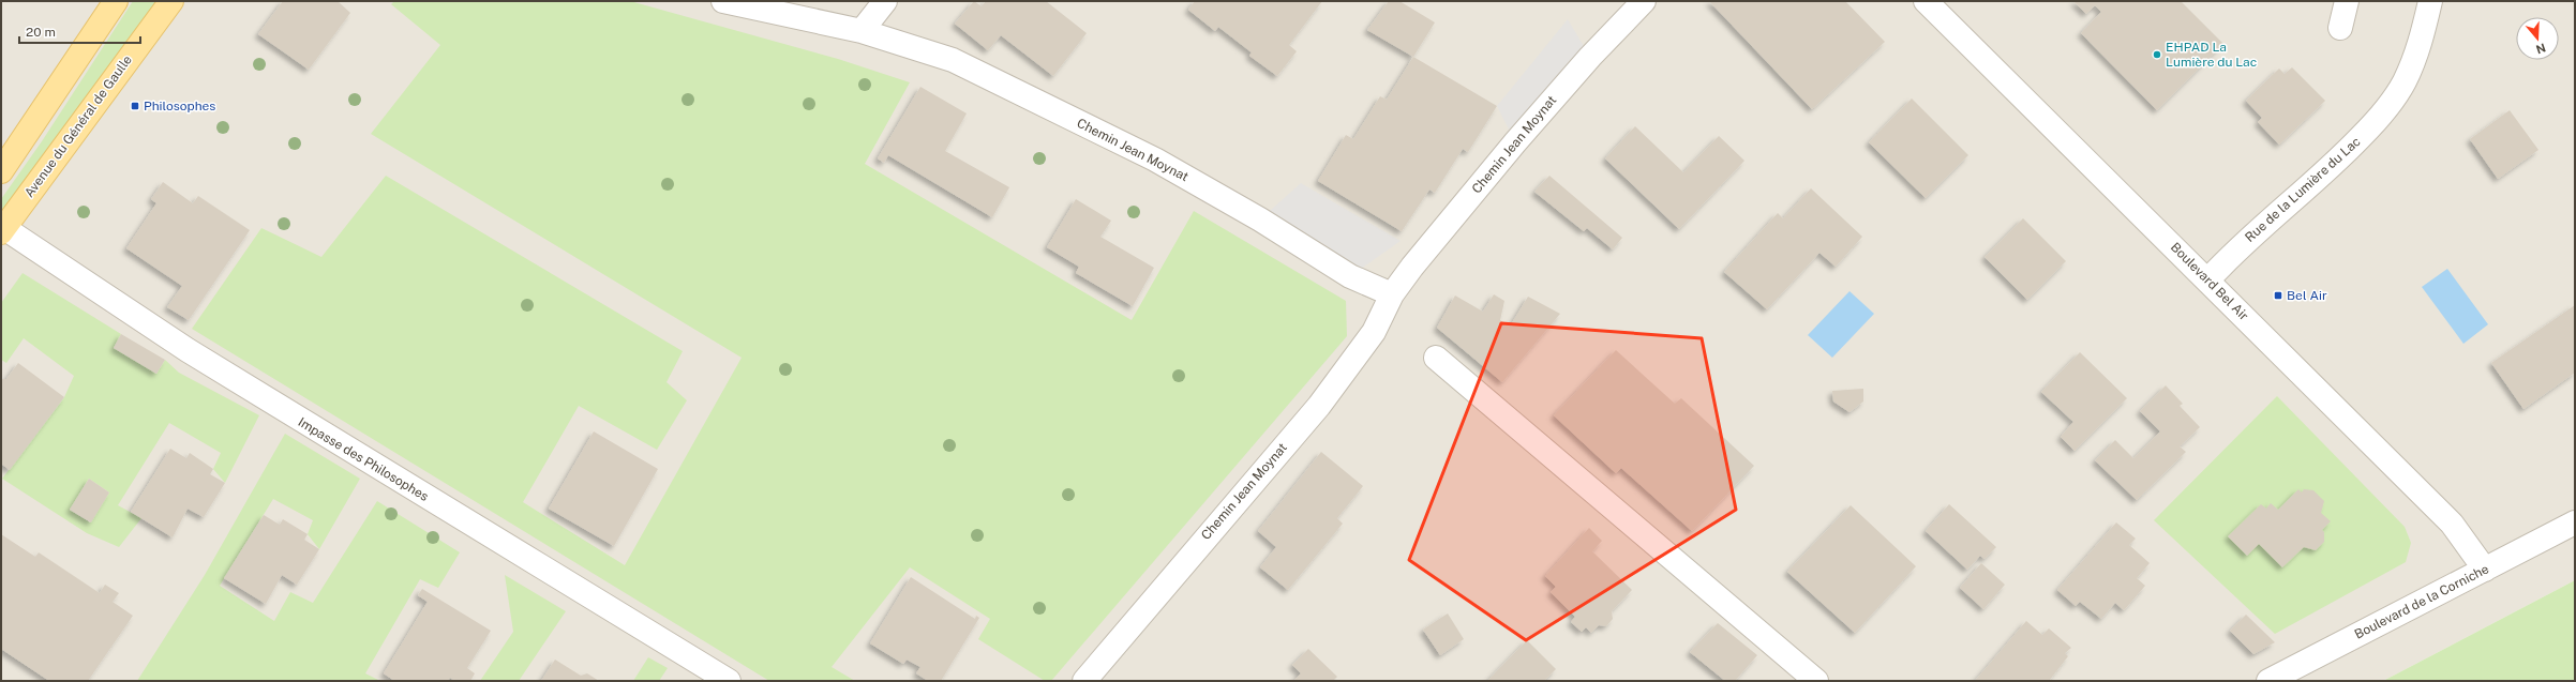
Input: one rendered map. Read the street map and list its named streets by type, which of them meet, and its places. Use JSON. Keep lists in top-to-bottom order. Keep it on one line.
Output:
{"streets":{"main road":["Avenue du Général de Gaulle"],"street":["Chemin Jean Moynat","Rue de la Lumière du Lac","Boulevard Bel Air","Impasse des Philosophes","Boulevard de la Corniche"]},"crossings":[["Avenue du Général de Gaulle","Impasse des Philosophes"],["Rue de la Lumière du Lac","Boulevard Bel Air"],["Boulevard Bel Air","Boulevard de la Corniche"]],"places":{"other":["EHPAD La Lumière du Lac"],"transit":["Philosophes","Bel Air"]},"scale_bar":"20 m","north":"bottom"}
